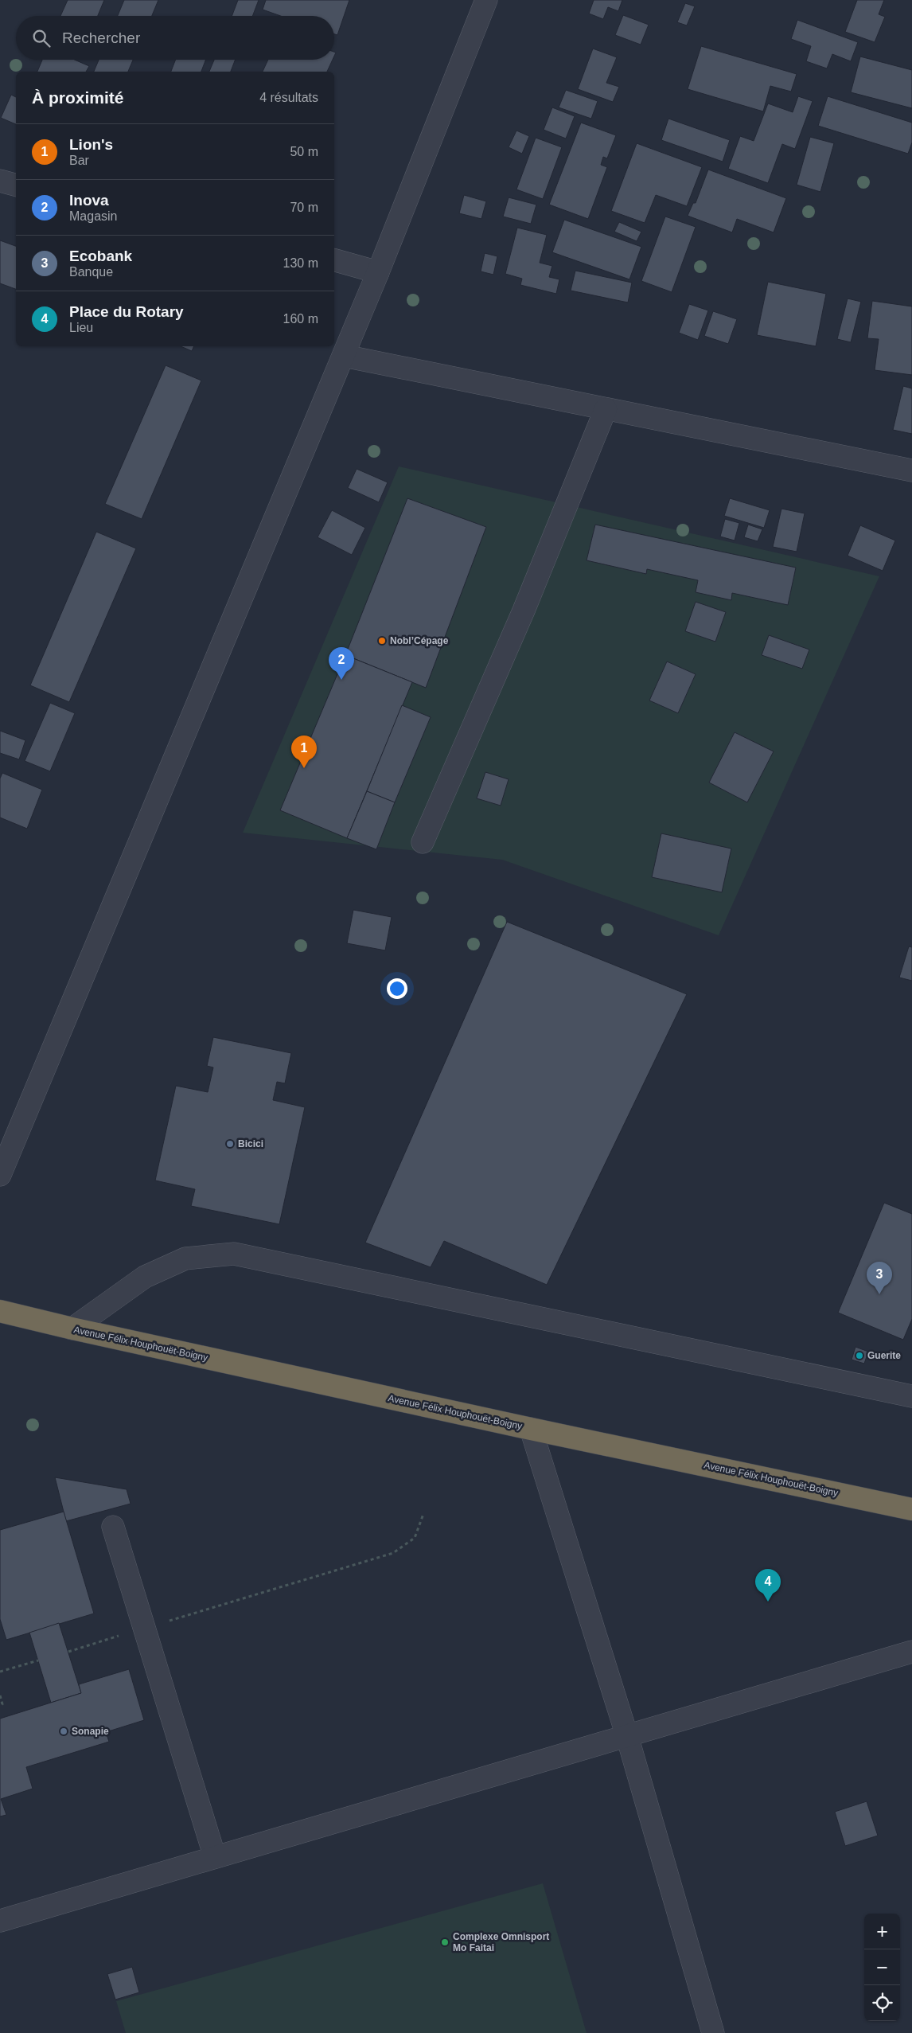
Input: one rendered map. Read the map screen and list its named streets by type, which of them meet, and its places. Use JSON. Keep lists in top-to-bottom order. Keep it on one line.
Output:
{"streets":{"highway":["Avenue Félix Houphouët-Boigny"]},"places":["Nobl’Cépage","Bicici","Guerite","Sonapie","Complexe Omnisport Mo Faitai"],"page":{"search":"Rechercher","heading":["À proximité","4 résultats"],"list":[{"mark":"1","name":"Lion's","note":"Bar","value":"50 m"},{"mark":"2","name":"Inova","note":"Magasin","value":"70 m"},{"mark":"3","name":"Ecobank","note":"Banque","value":"130 m"},{"mark":"4","name":"Place du Rotary","note":"Lieu","value":"160 m"}],"pins":["2","1","3","4"],"map_buttons":["+","−"]}}
